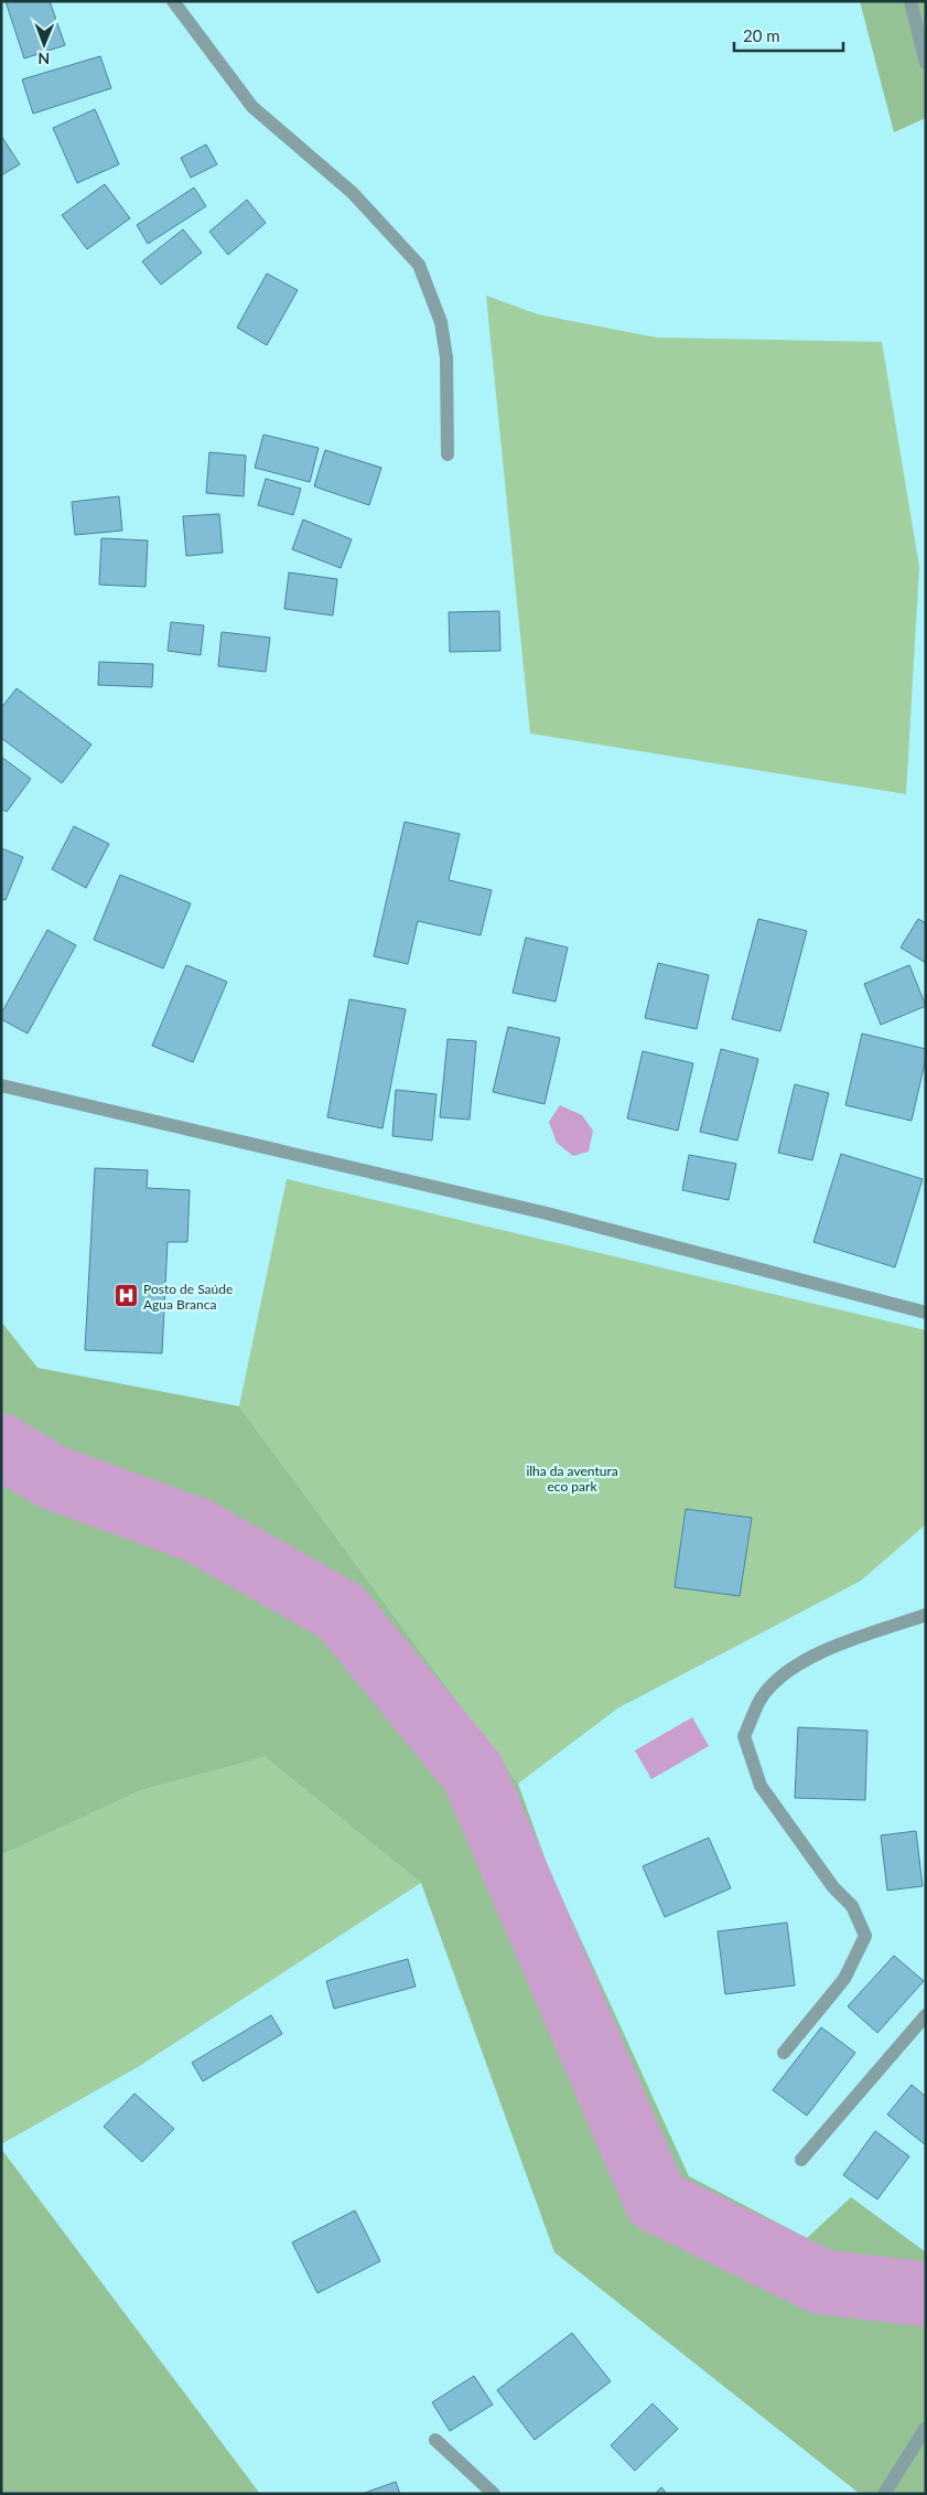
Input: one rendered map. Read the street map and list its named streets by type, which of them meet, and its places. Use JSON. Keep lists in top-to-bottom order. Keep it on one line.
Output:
{"parks":["ilha da aventura eco park"],"places":{"hospital":["Posto de Saúde Agua Branca"]},"scale_bar":"20 m","north":"bottom"}
